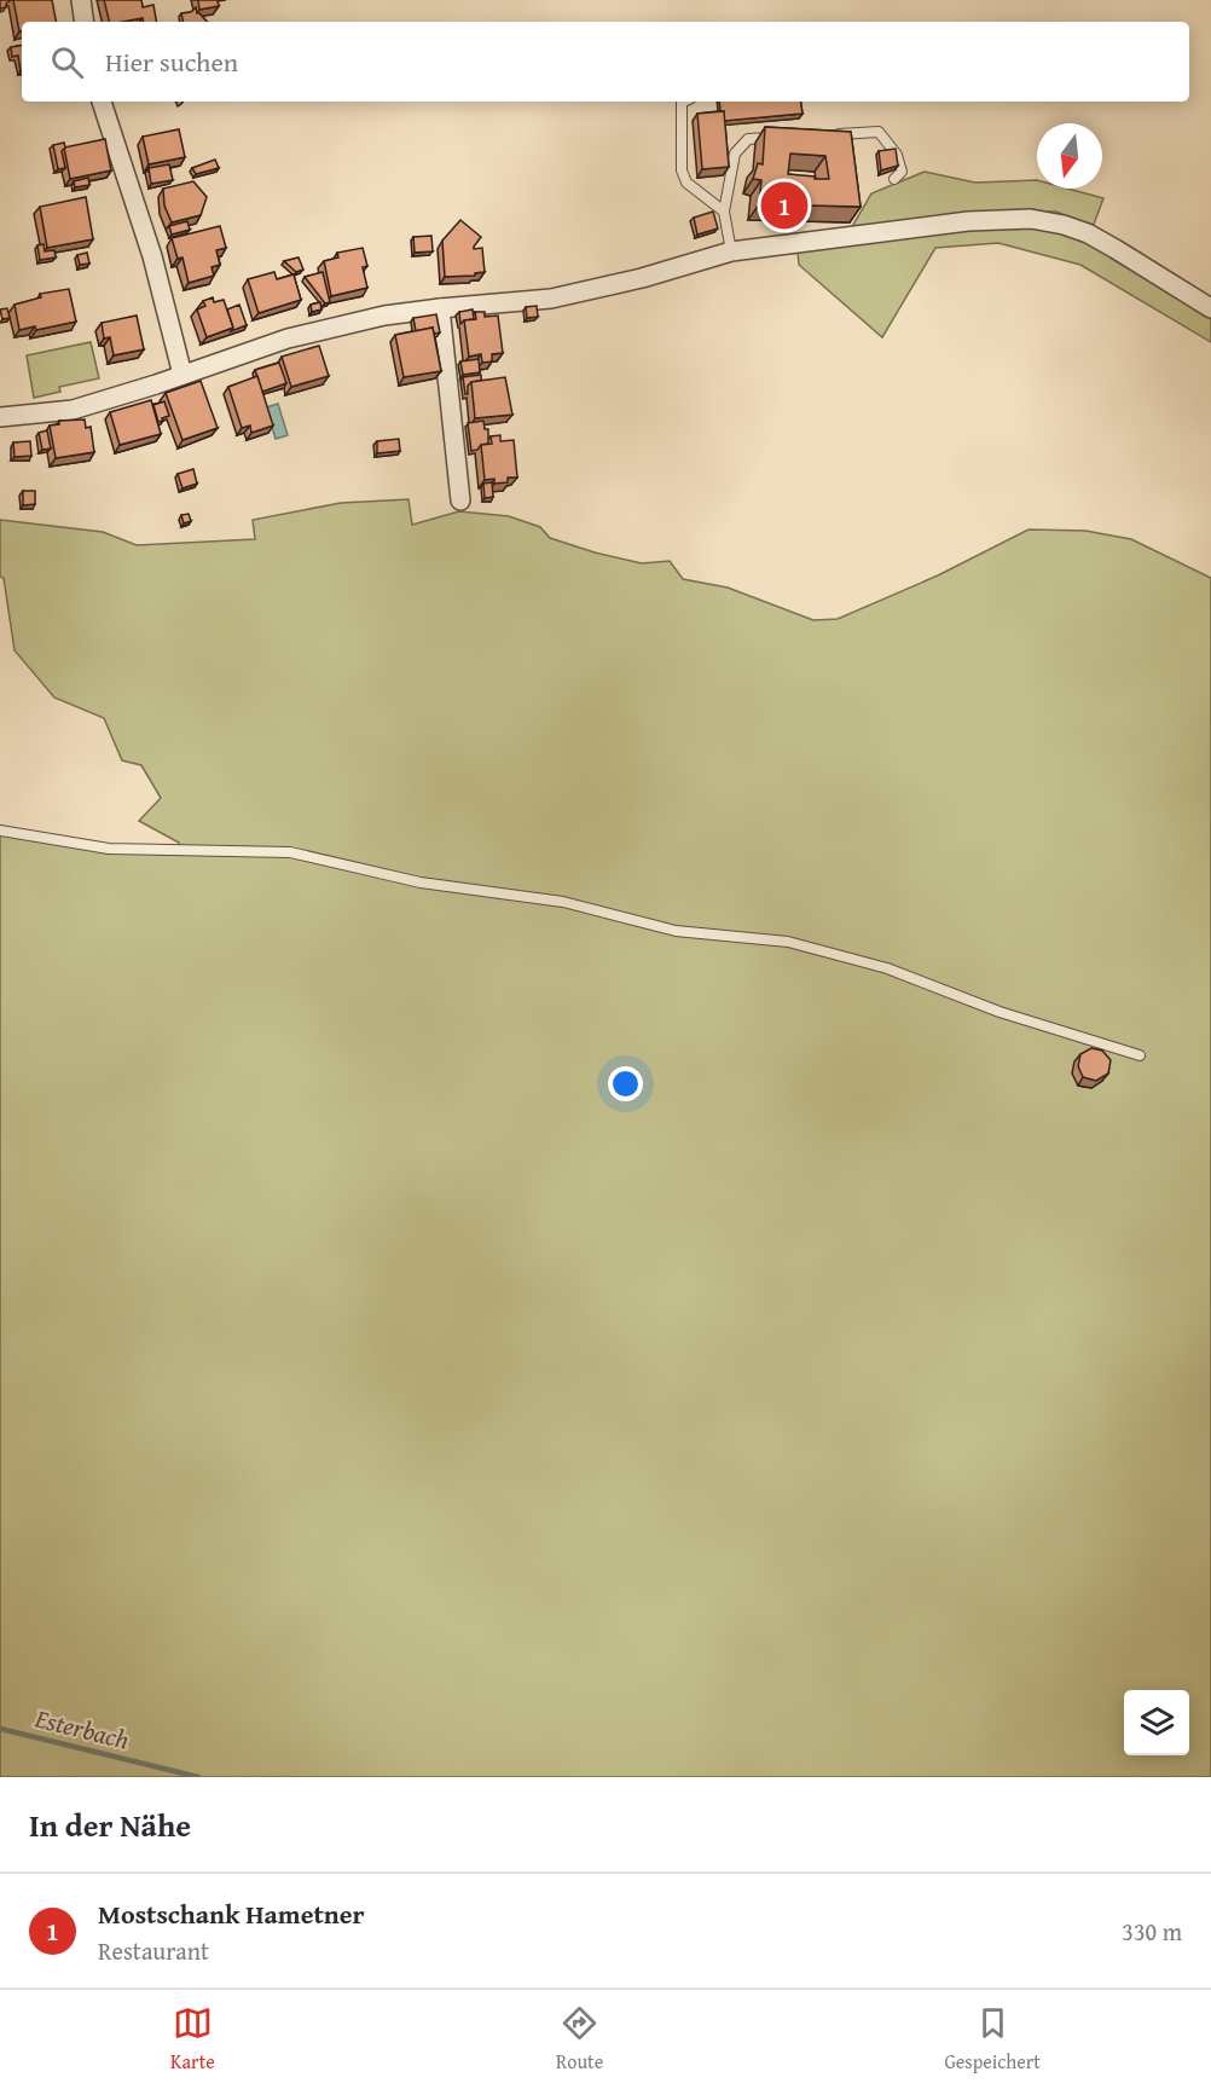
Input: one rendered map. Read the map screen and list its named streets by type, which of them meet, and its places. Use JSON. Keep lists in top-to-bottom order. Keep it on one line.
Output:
{"water":["Esterbach"],"north":"bottom","page":{"search":"Hier suchen","pins":"1","heading":"In der Nähe","list":[{"mark":"1","name":"Mostschank Hametner","note":"Restaurant","value":"330 m"}],"nav":["Karte","Route","Gespeichert"]}}
